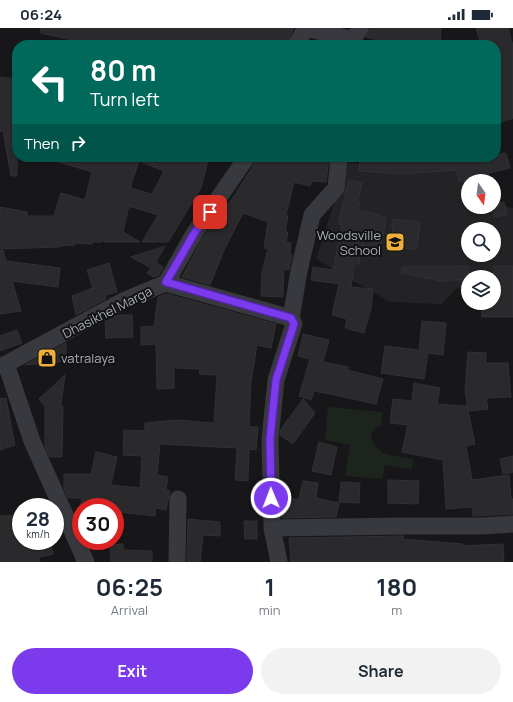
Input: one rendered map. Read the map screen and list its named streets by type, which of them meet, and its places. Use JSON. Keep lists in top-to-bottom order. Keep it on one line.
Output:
{"streets":{"street":["Dhasikhel Marga"]},"places":{"school or university":["Woodsville School"],"shop":["vatralaya"]},"north":"bottom","page":{"status":"06:24","turn":["80 m","Turn left"],"then":"Then","speed":"28 km/h","limit":"30","eta":["06:25","Arrival","1","min","180","m"],"buttons":["Exit","Share"]}}
